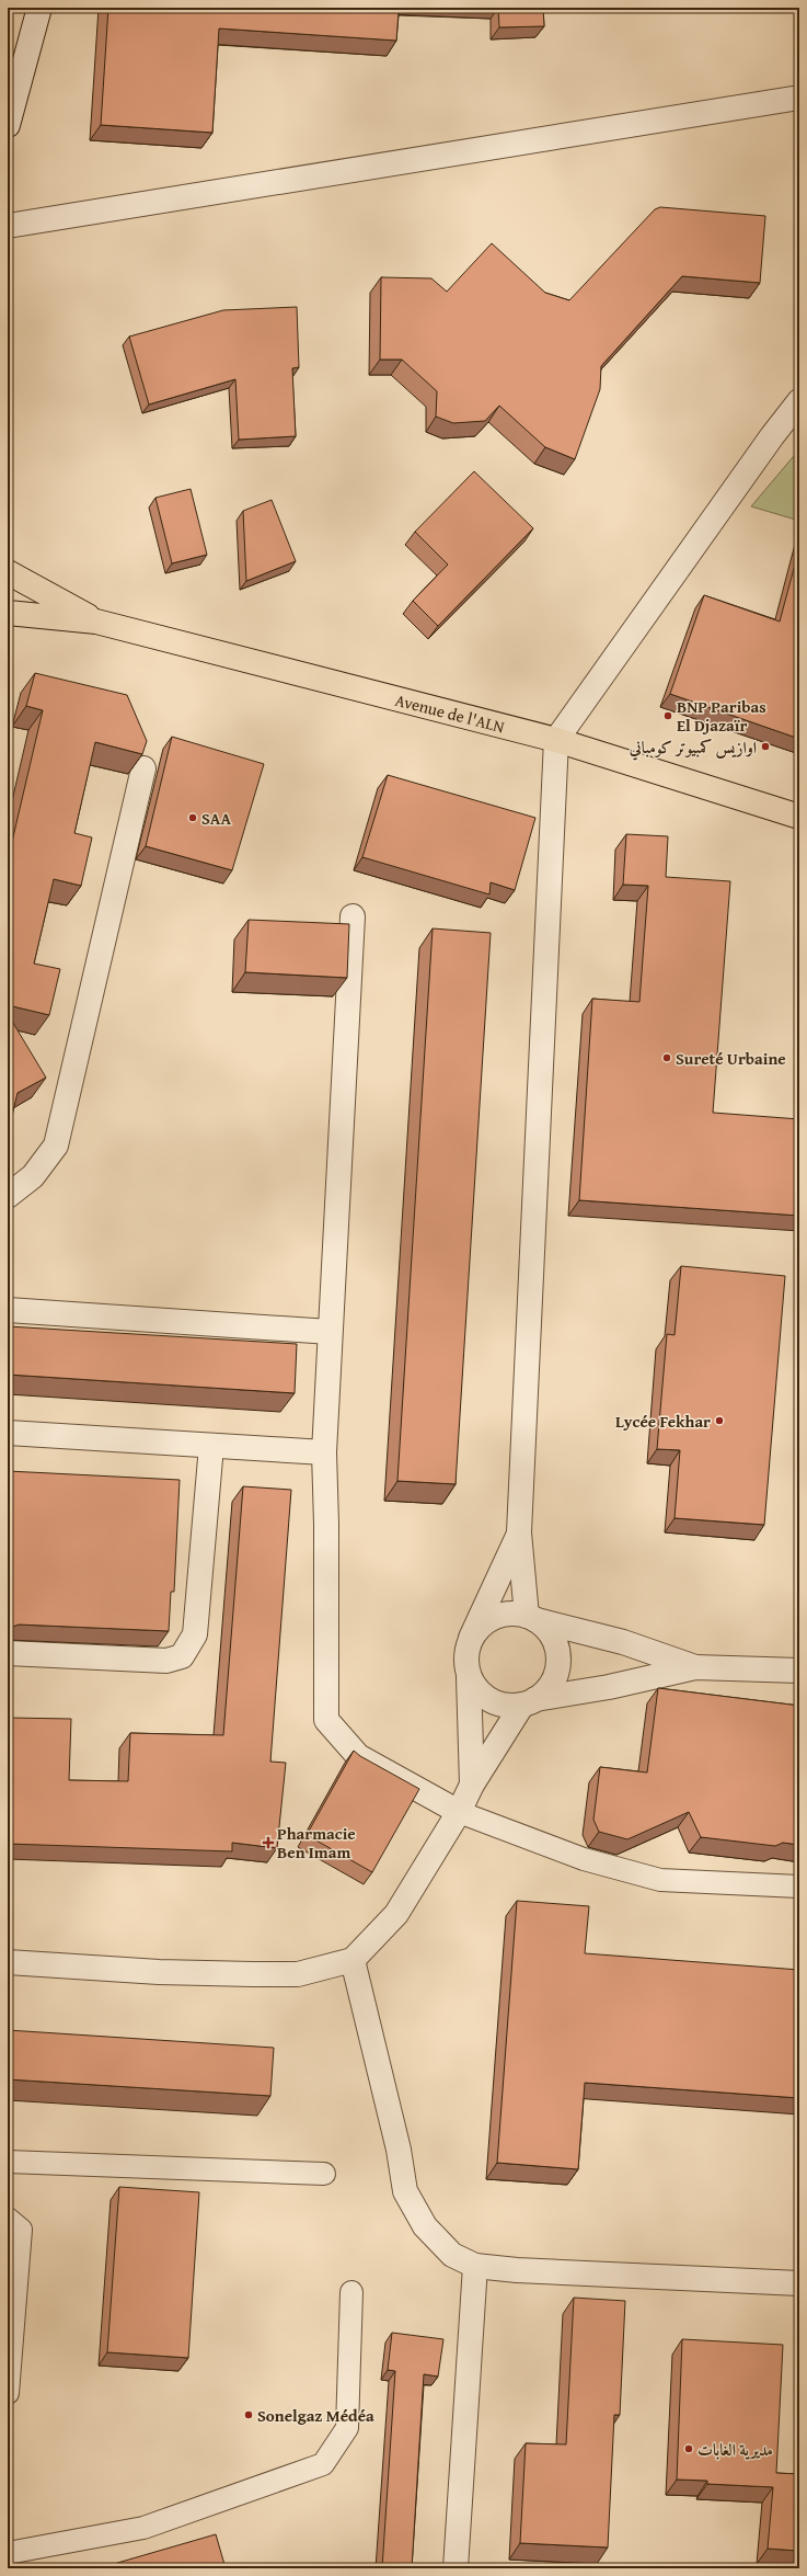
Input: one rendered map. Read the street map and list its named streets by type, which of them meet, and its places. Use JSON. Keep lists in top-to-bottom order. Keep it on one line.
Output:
{"streets":{"main road":["Avenue de l'ALN"]},"places":{"other":["BNP Paribas El Djazaïr","اوازيس كمبيوتر كومباني","SAA","Sureté Urbaine","Lycée Fekhar","Sonelgaz Médéa","مديرية الغابات"],"health":["Pharmacie Ben Imam"]}}
